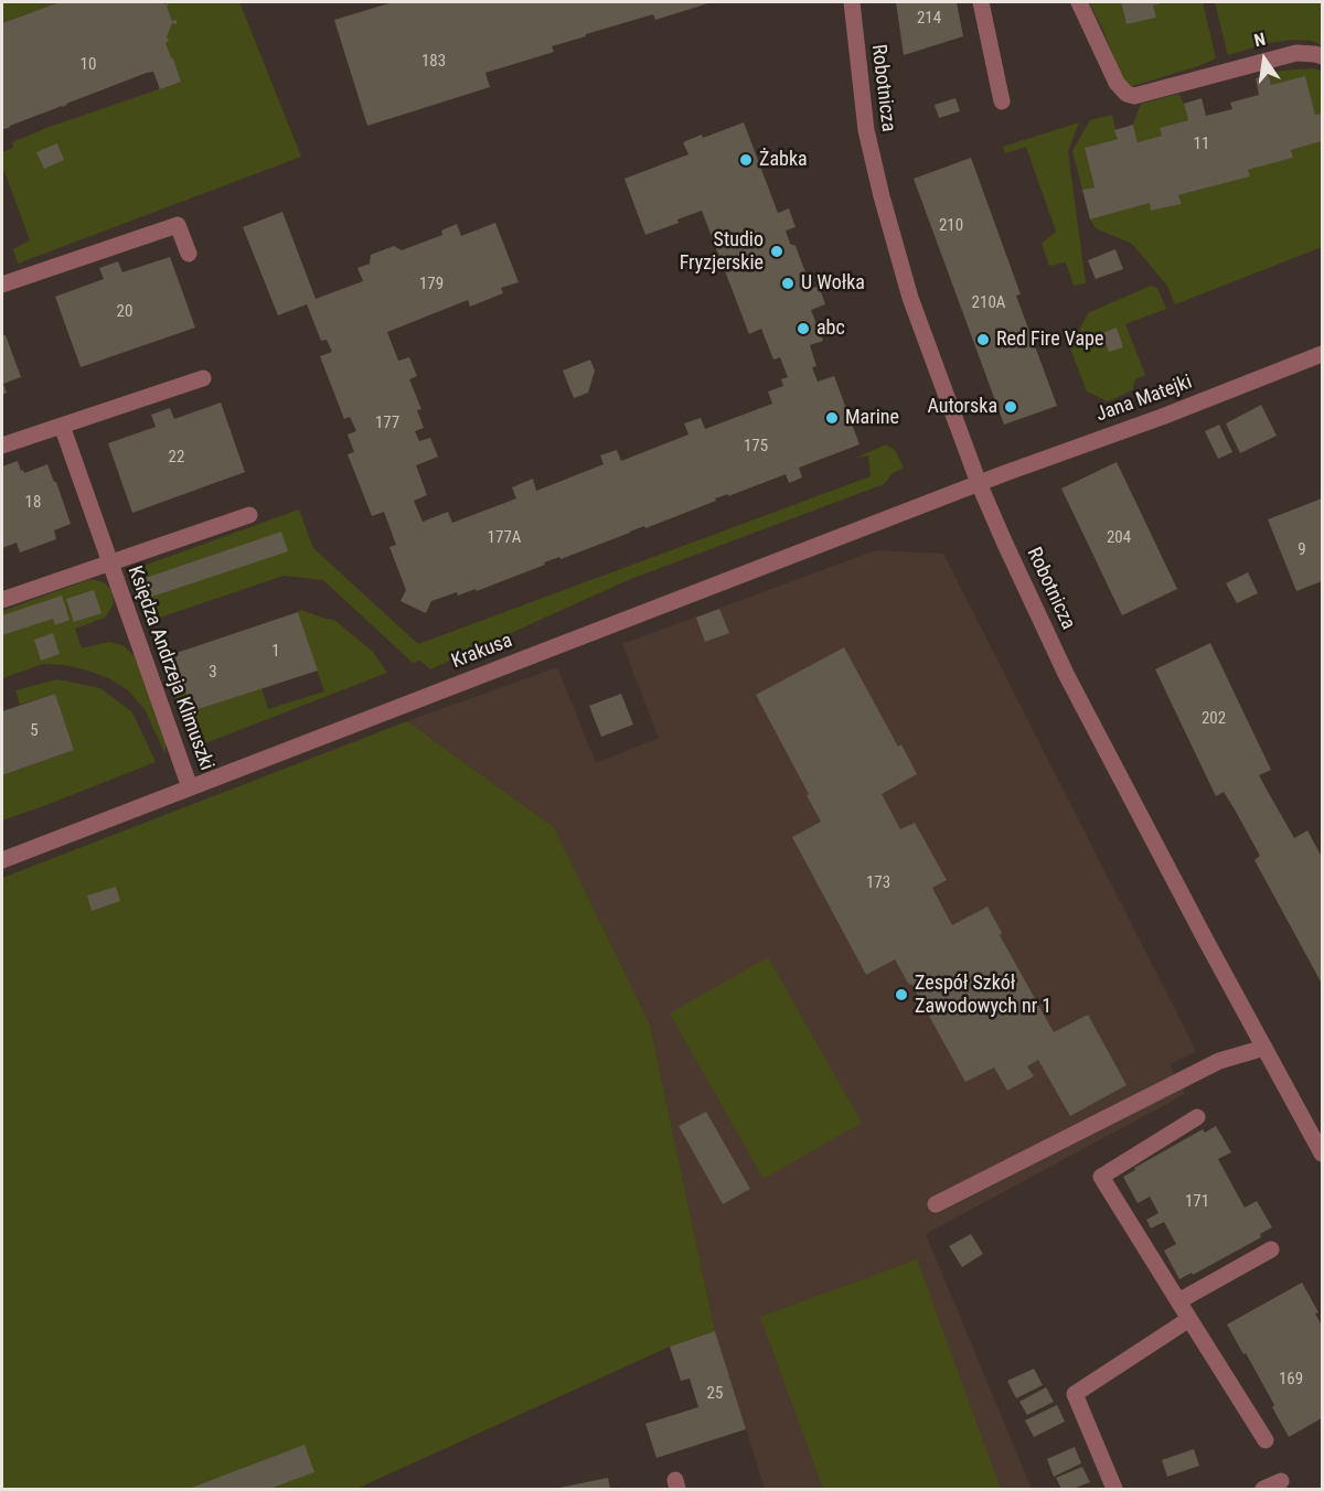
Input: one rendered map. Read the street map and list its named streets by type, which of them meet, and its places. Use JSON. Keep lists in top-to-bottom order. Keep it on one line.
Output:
{"streets":{"street":["Robotnicza","Jana Matejki","Krakusa","Księdza Andrzeja Klimuszki"]},"crossings":[["Robotnicza","Jana Matejki"],["Robotnicza","Krakusa"],["Jana Matejki","Krakusa"],["Krakusa","Księdza Andrzeja Klimuszki"]],"places":["Żabka","Studio Fryzjerskie","U Wołka","abc","Red Fire Vape","Autorska","Marine","Zespół Szkół Zawodowych nr 1"],"house_numbers":["214","183","10","11","210","179","210A","20","177","175","22","18","177A","204","9","1","3","202","5","173","171","169","25"],"north":"top"}
